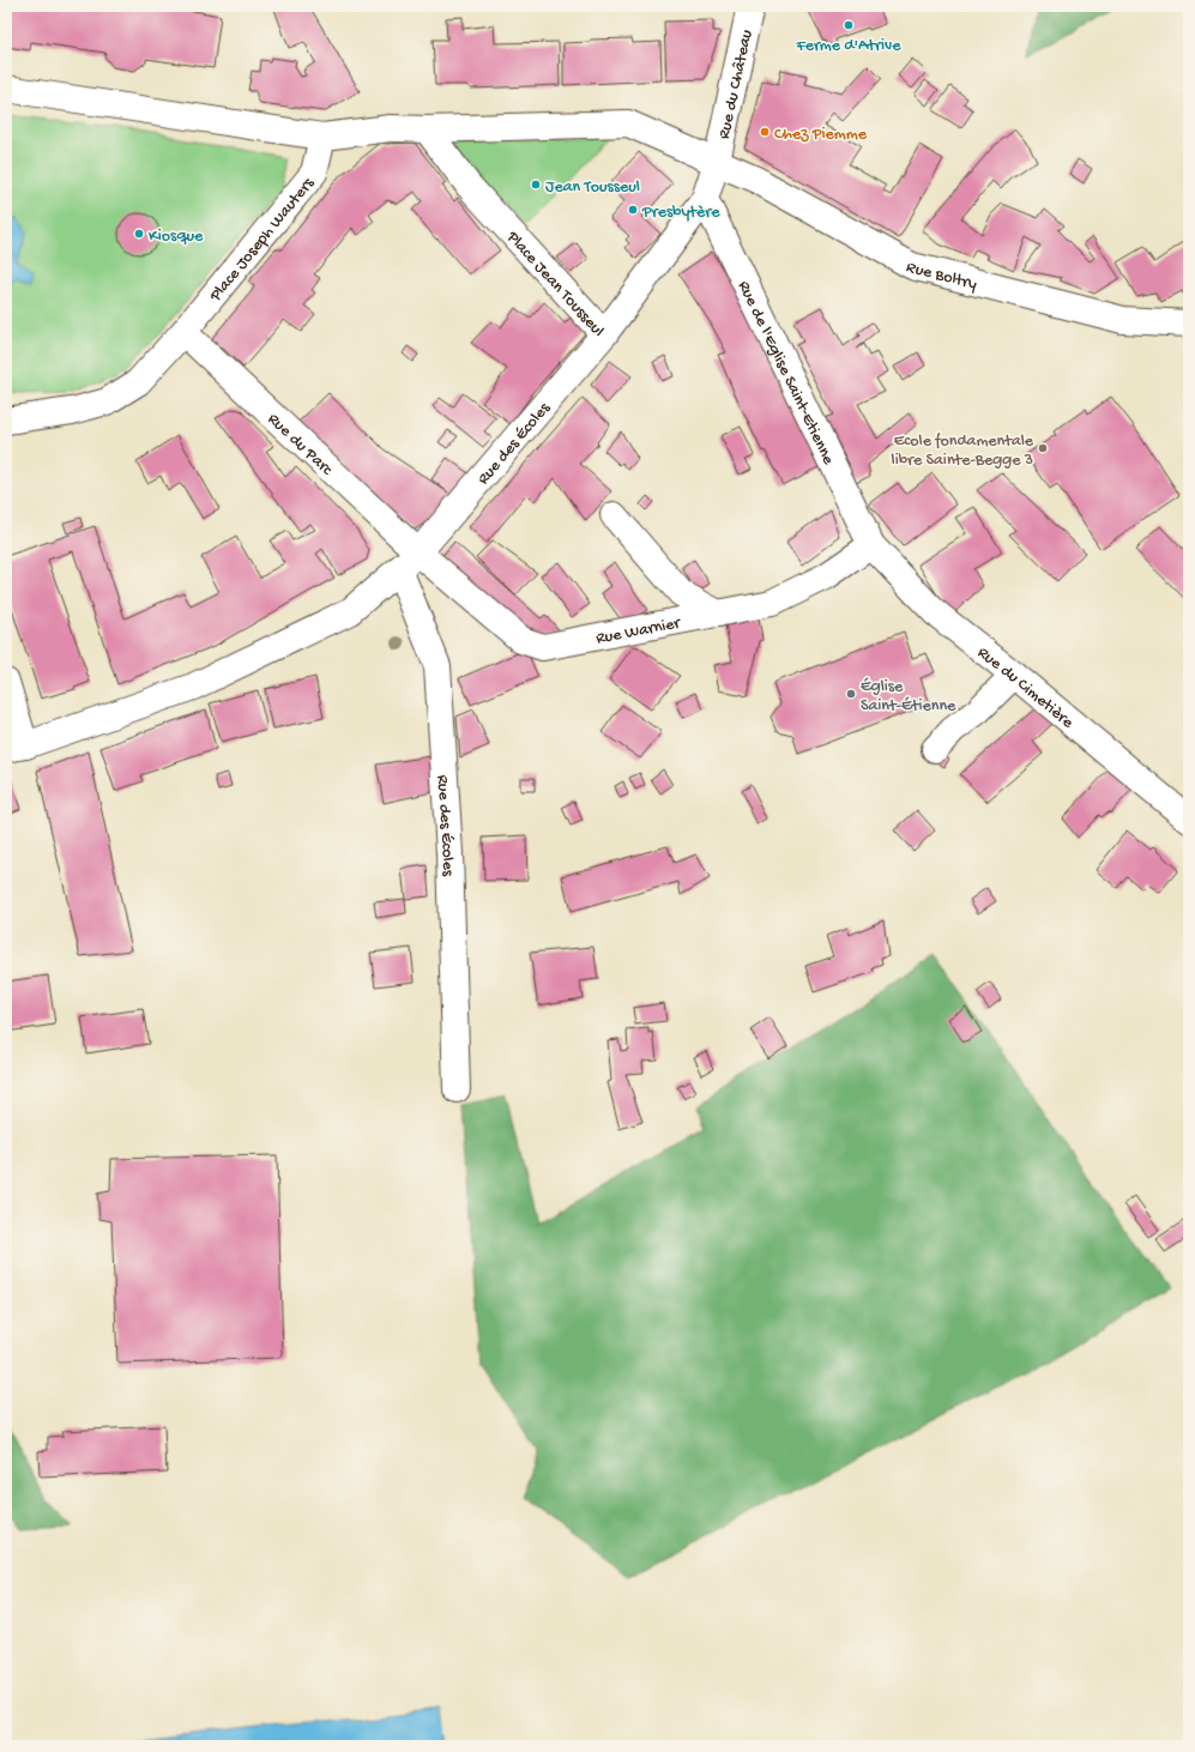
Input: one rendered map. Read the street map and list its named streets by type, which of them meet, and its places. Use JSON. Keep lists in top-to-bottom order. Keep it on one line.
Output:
{"streets":{"street":["Rue du Château","Place Joseph Wauters","Rue Boltry","Place Jean Tousseul","Rue de l'Eglise Saint-Etienne","Rue du Parc","Rue des Écoles","Rue Warnier","Rue du Cimetière"]},"crossings":[["Rue du Château","Rue Boltry"],["Rue du Château","Place Jean Tousseul"],["Place Joseph Wauters","Rue du Parc"],["Rue Boltry","Place Jean Tousseul"],["Place Jean Tousseul","Rue de l'Eglise Saint-Etienne"],["Place Jean Tousseul","Rue des Écoles"],["Rue de l'Eglise Saint-Etienne","Rue Warnier"],["Rue de l'Eglise Saint-Etienne","Rue du Cimetière"],["Rue du Parc","Rue des Écoles"],["Rue du Parc","Rue Warnier"],["Rue des Écoles","Rue Warnier"],["Rue Warnier","Rue du Cimetière"]],"places":["Ferme d'Atrive","Chez Piemme","Jean Tousseul","Presbytère","Kiosque","Ecole fondamentale libre Sainte-Begge 3","Église Saint-Étienne"]}
